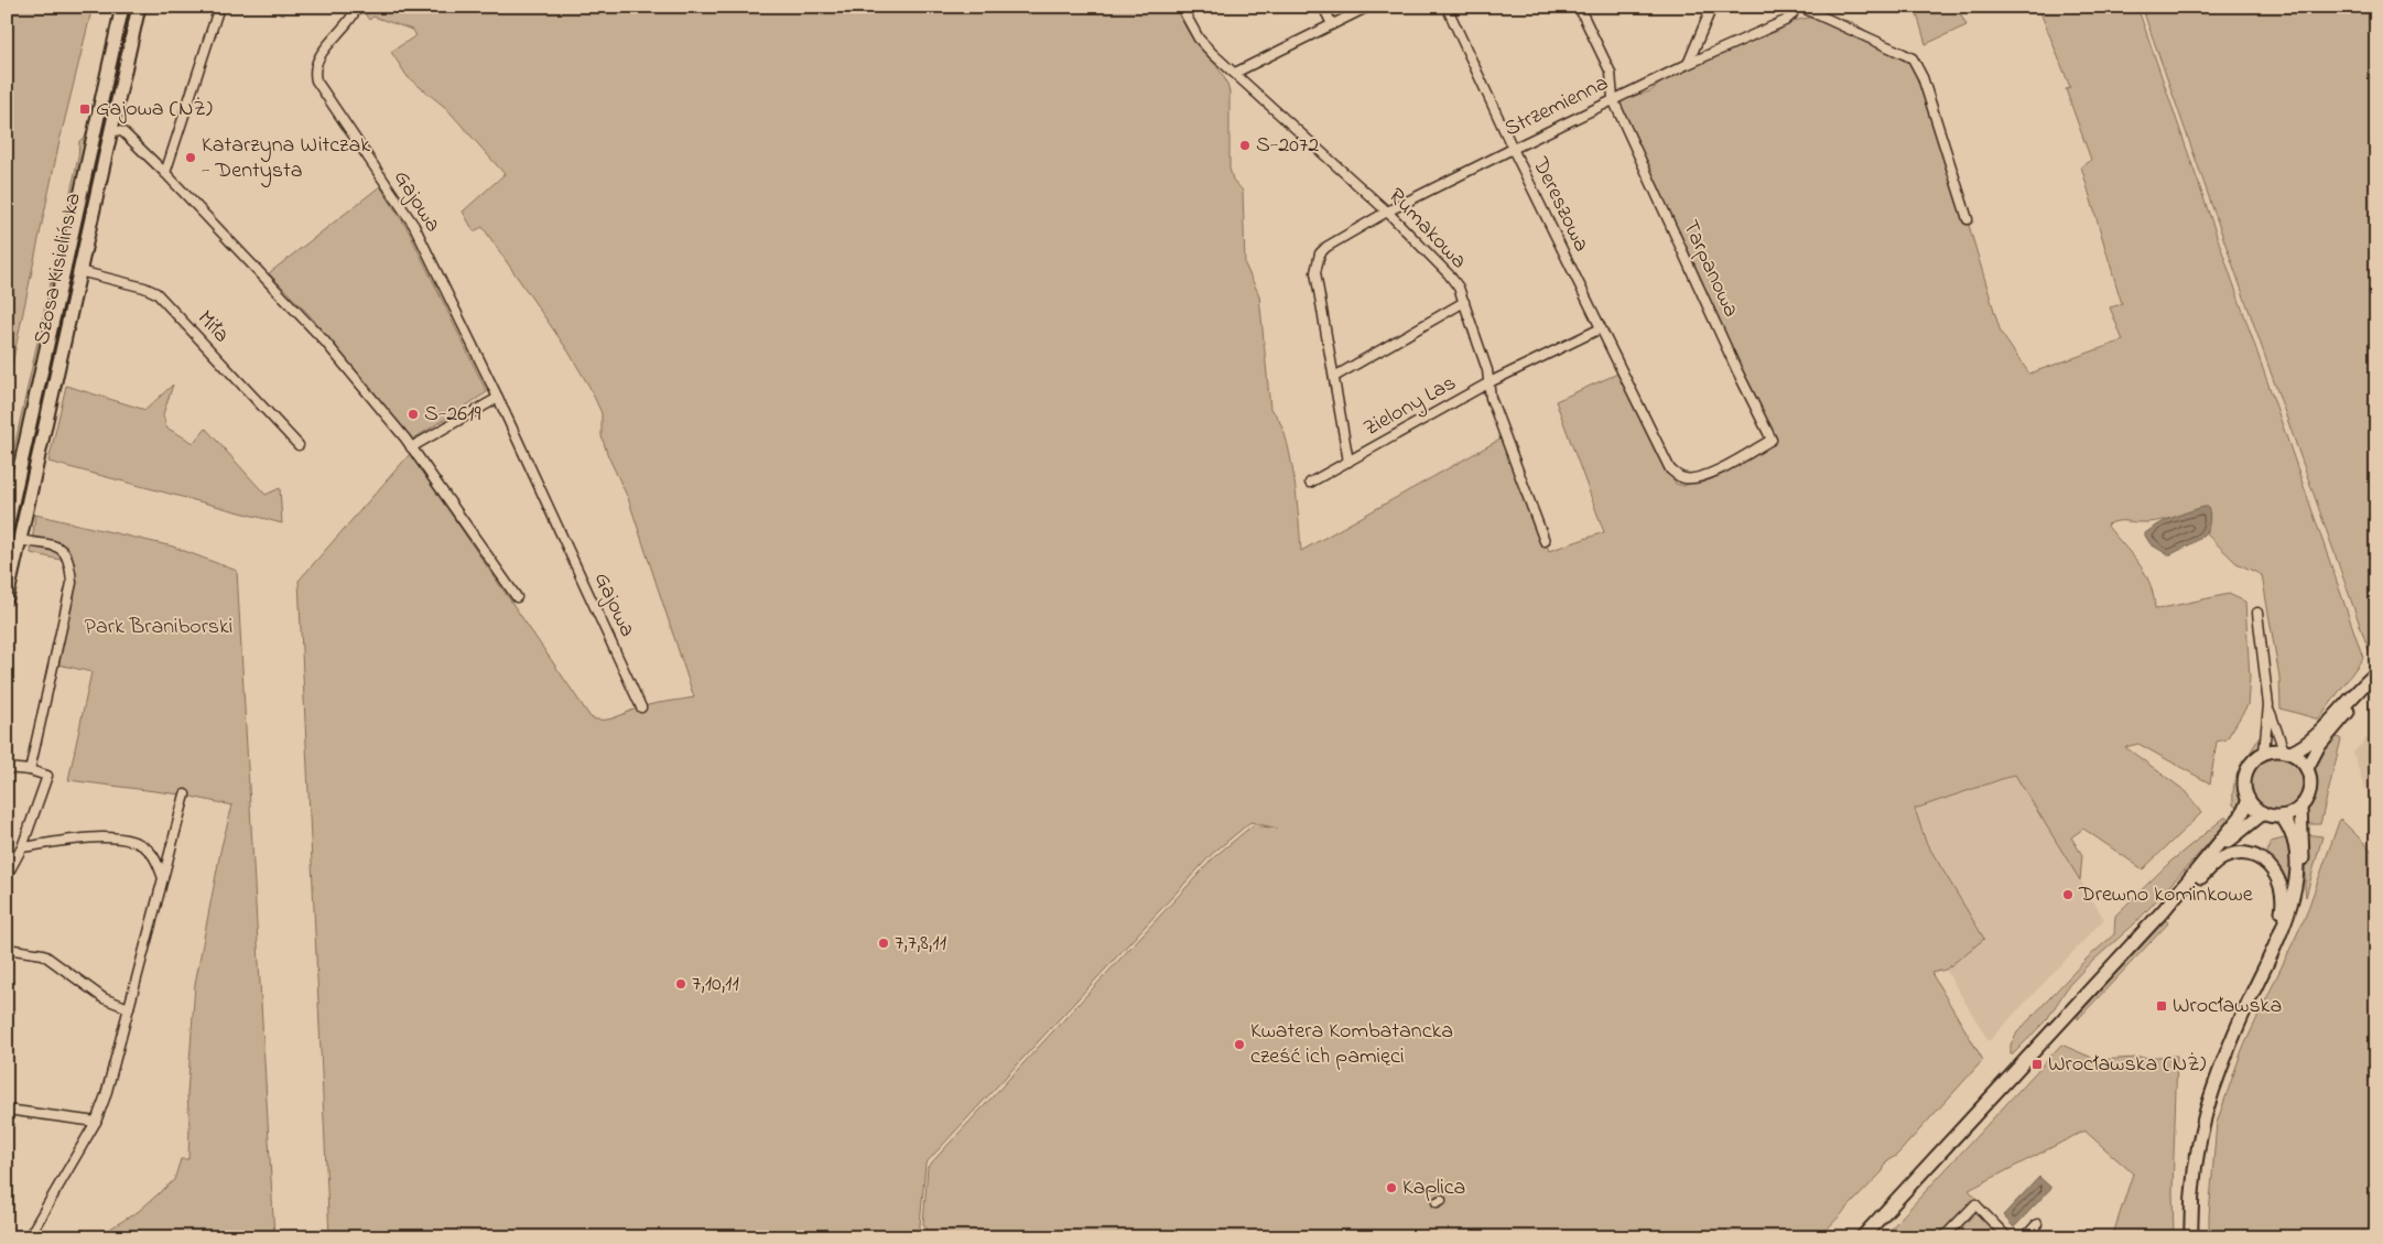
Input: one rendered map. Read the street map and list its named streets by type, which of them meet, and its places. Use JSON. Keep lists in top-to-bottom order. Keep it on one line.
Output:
{"streets":{"street":["Strzemienna","Gajowa","Dereszowa","Rumakowa","Szosa Kisielińska","Tarpanowa","Miła","Zielony Las"]},"crossings":[["Strzemienna","Dereszowa"],["Strzemienna","Rumakowa"],["Strzemienna","Tarpanowa"],["Strzemienna","Zielony Las"],["Dereszowa","Tarpanowa"],["Rumakowa","Zielony Las"],["Szosa Kisielińska","Miła"]],"parks":["Park Braniborski"],"places":{"transit":["Gajowa (NŻ)","Wrocławska","Wrocławska (NŻ)"],"other":["S-2072","Katarzyna Witczak - Dentysta","S-2619","Drewno kominkowe","7,7,8,11","7,10,11","Kwatera Kombatancka cześć ich pamięci","Kaplica"]}}
